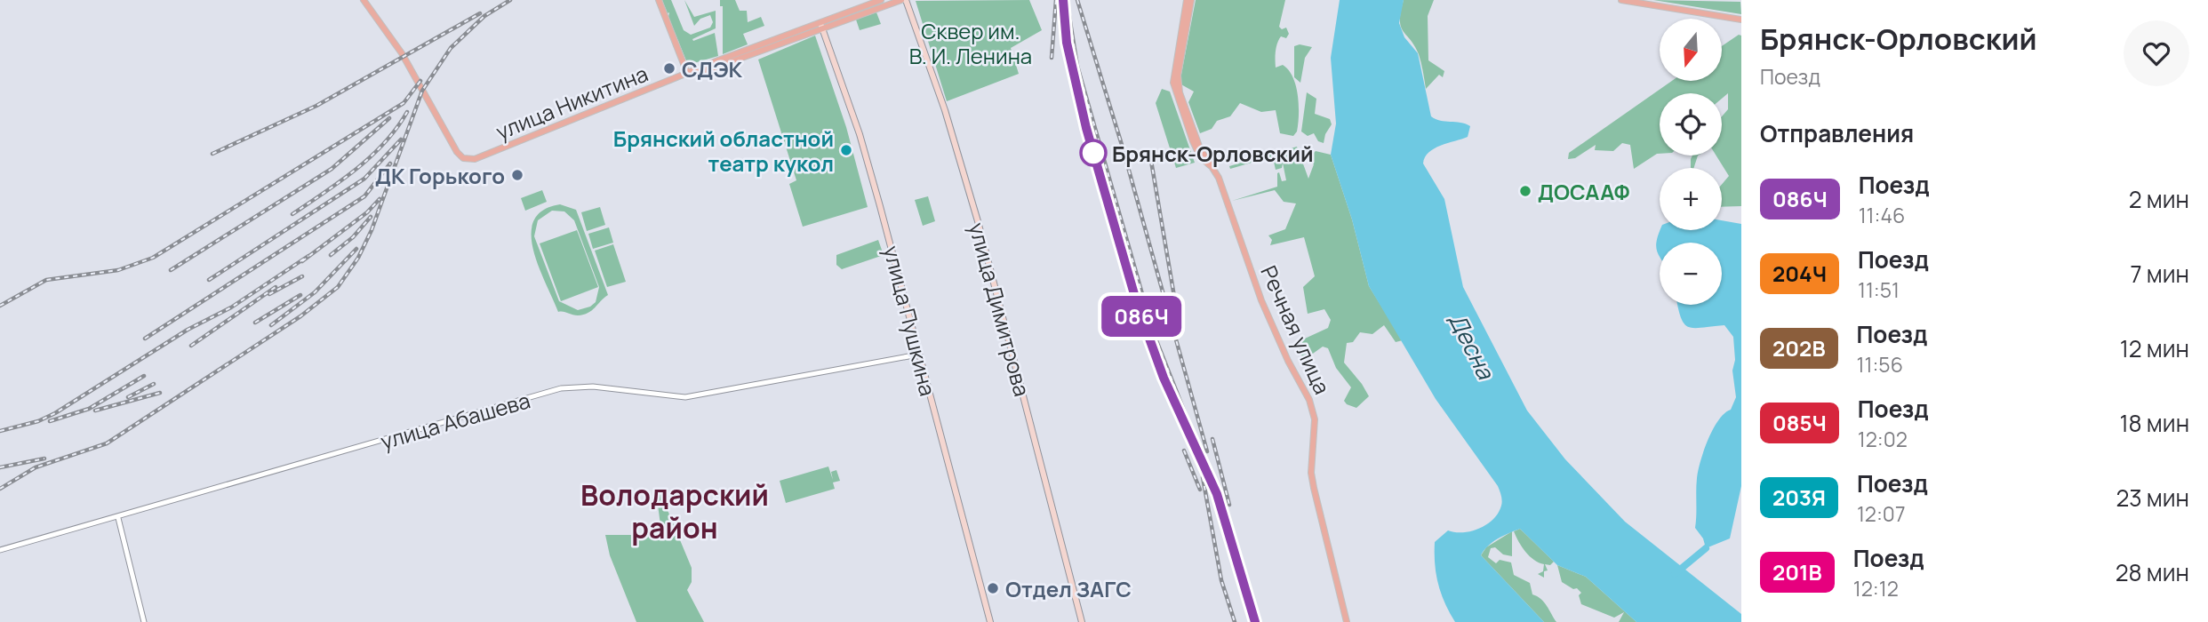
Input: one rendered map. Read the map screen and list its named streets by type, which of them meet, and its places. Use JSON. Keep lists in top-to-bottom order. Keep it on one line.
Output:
{"streets":{"main road":["улица Никитина","улица Димитрова","улица Пушкина","Речная улица"],"street":["улица Абашева"]},"crossings":[["улица Никитина","улица Димитрова"],["улица Никитина","улица Пушкина"],["улица Пушкина","улица Абашева"]],"districts":["Володарский район"],"water":["Десна"],"parks":["Сквер им. В. И. Ленина"],"places":["СДЭК","Брянский областной театр кукол","Брянск-Орловский","ДК Горького","ДОСААФ","Отдел ЗАГС"],"north":"bottom","page":{"on_map":"086Ч","heading":[["Брянск-Орловский","Поезд"],"Отправления"],"map_buttons":["+","−"],"list":[{"mark":"086Ч","name":"Поезд","note":"11:46","value":"2 мин"},{"mark":"204Ч","name":"Поезд","note":"11:51","value":"7 мин"},{"mark":"202В","name":"Поезд","note":"11:56","value":"12 мин"},{"mark":"085Ч","name":"Поезд","note":"12:02","value":"18 мин"},{"mark":"203Я","name":"Поезд","note":"12:07","value":"23 мин"},{"mark":"201В","name":"Поезд","note":"12:12","value":"28 мин"}]}}
